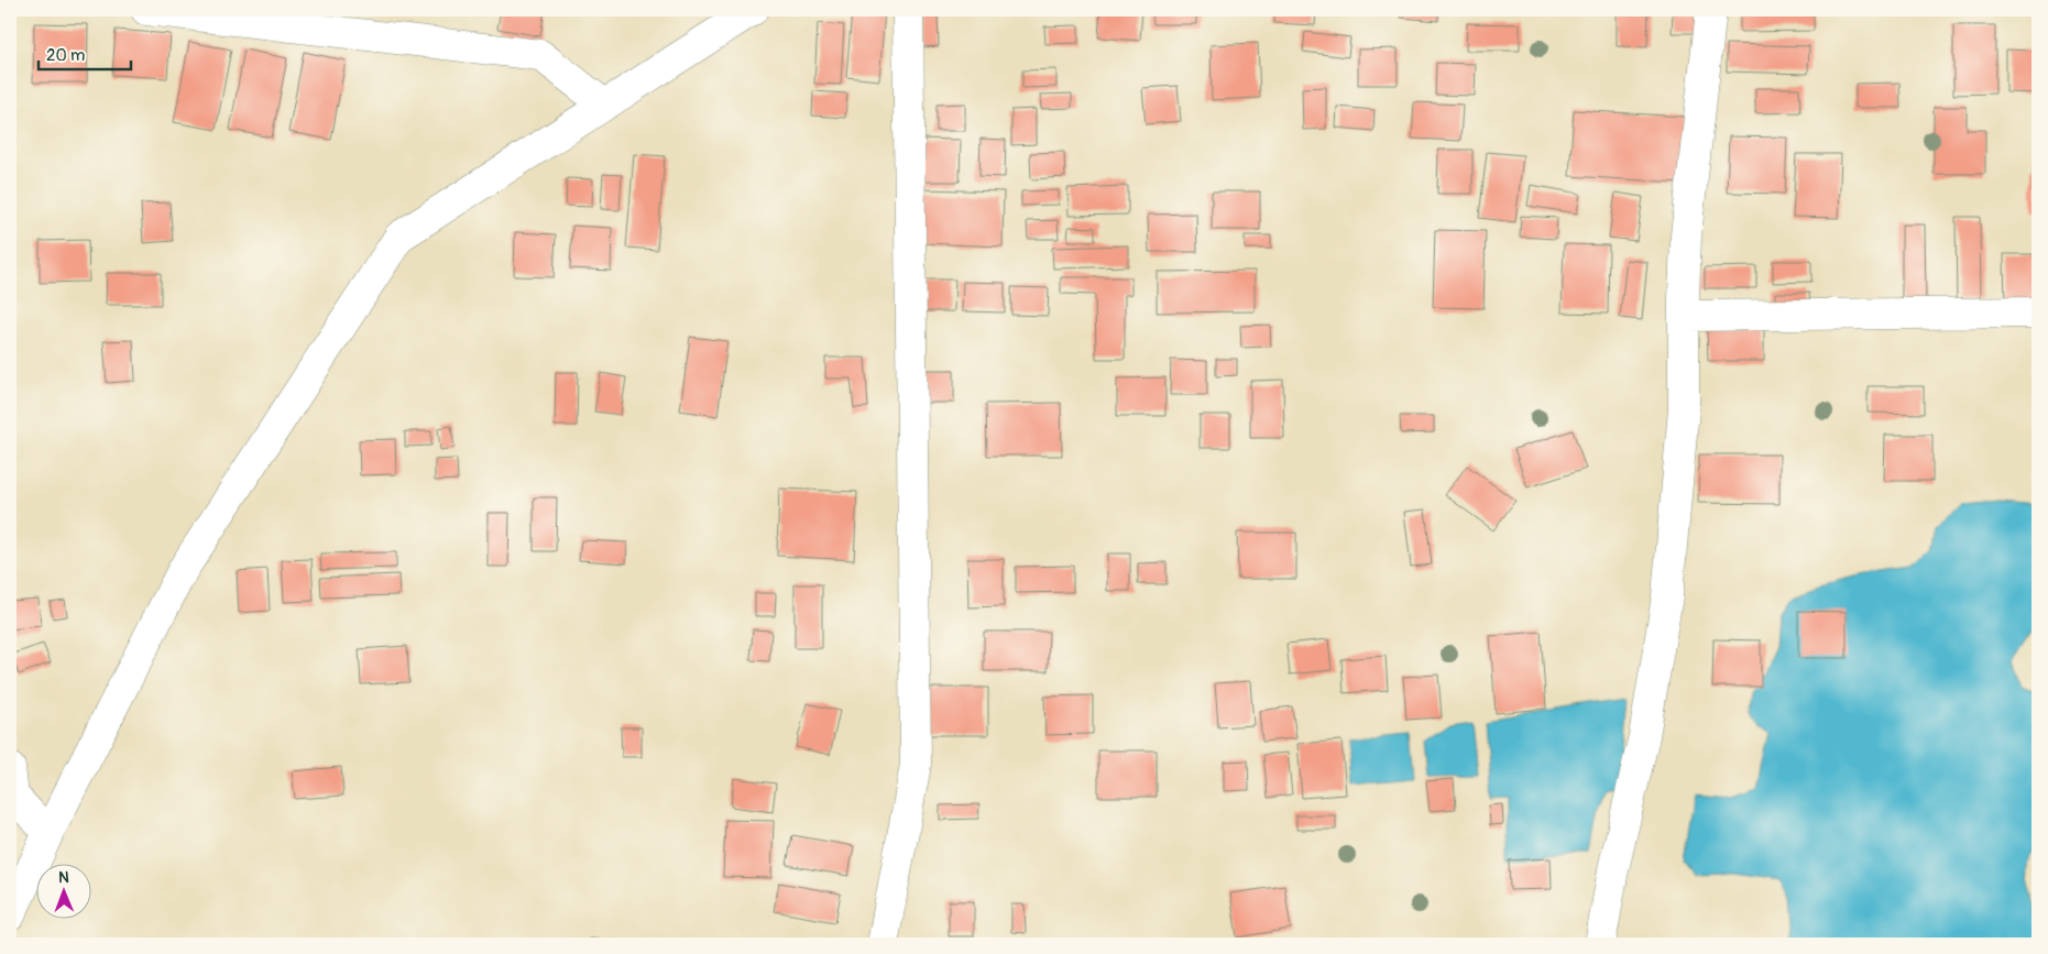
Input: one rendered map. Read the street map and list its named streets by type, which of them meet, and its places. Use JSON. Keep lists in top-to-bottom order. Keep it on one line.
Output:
{"scale_bar":"20 m","north":"top"}
